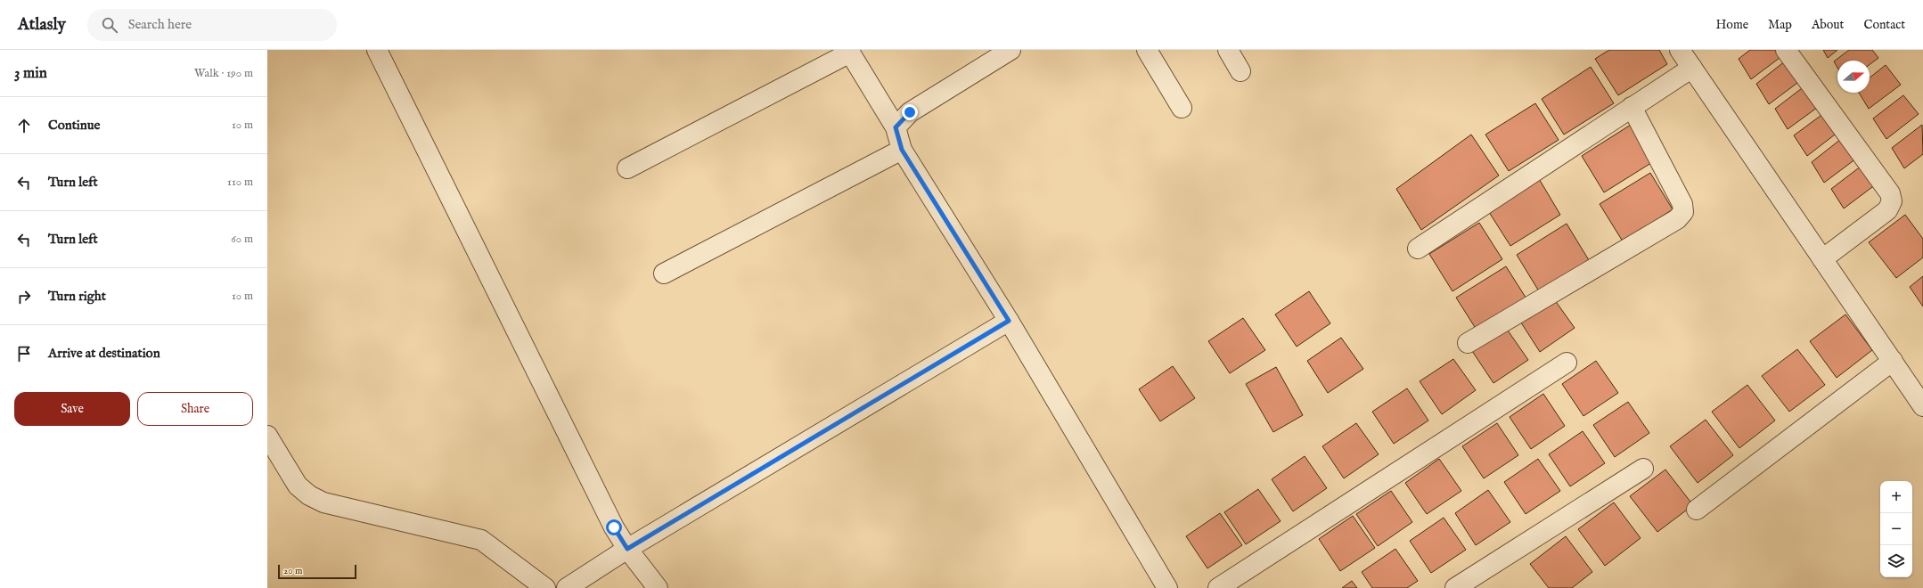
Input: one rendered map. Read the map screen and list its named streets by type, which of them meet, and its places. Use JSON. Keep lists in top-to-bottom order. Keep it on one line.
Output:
{"scale_bar":"20 m","north":"right","page":{"header":"Atlasly","search":"Search here","nav":["Home","Map","About","Contact"],"heading":["3 min","Walk · 190 m"],"list":[["Continue","10 m"],["Turn left","110 m"],["Turn left","60 m"],["Turn right","10 m"],"Arrive at destination"],"buttons":["Save","Share"],"map_buttons":["+","−"],"scale":"20 m"}}
